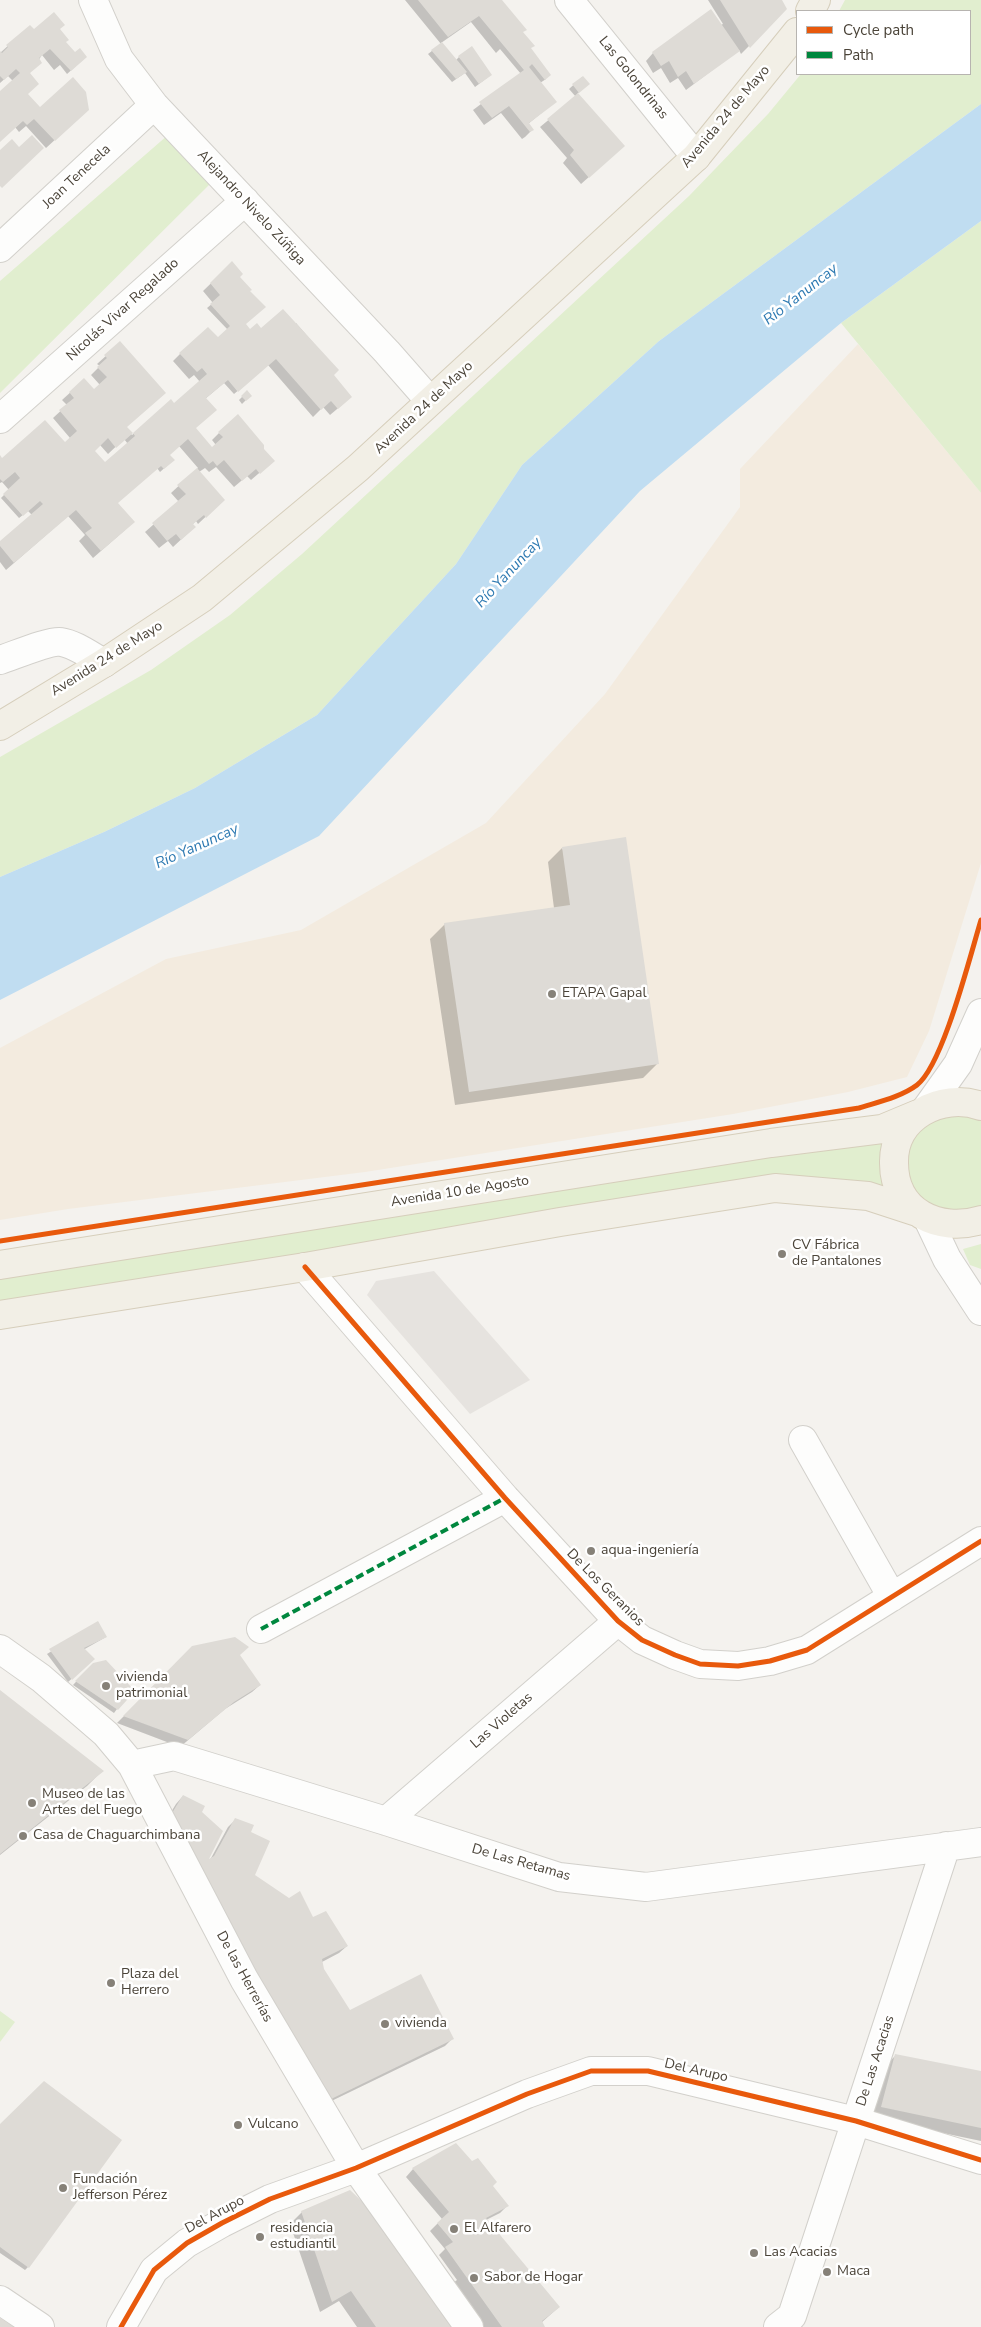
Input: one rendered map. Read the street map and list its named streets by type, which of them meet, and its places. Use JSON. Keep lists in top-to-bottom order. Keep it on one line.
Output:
{"streets":{"main road":["Avenida 24 de Mayo","Avenida 10 de Agosto"],"street":["Las Golondrinas","Joan Tenecela","Alejandro Nivelo Zúñiga","Nicolás Vivar Regalado","De Los Geranios","Las Violetas","De Las Retamas","De las Herrerías","De Las Acacias","Del Arupo"]},"crossings":[["Las Golondrinas","Avenida 24 de Mayo"],["Avenida 24 de Mayo","Alejandro Nivelo Zúñiga"],["Joan Tenecela","Alejandro Nivelo Zúñiga"],["Alejandro Nivelo Zúñiga","Nicolás Vivar Regalado"],["De Los Geranios","Las Violetas"],["Las Violetas","De Las Retamas"],["De Las Retamas","De las Herrerías"],["De Las Retamas","De Las Acacias"],["De las Herrerías","Del Arupo"],["De Las Acacias","Del Arupo"]],"water":["Río Yanuncay"],"places":["ETAPA Gapal","CV Fábrica de Pantalones","aqua-ingeniería","vivienda patrimonial","Museo de las Artes del Fuego","Casa de Chaguarchimbana","Plaza del Herrero","vivienda","Vulcano","Fundación Jefferson Pérez","El Alfarero","residencia estudiantil","Las Acacias","Maca","Sabor de Hogar"],"legend":["Cycle path","Path"]}
